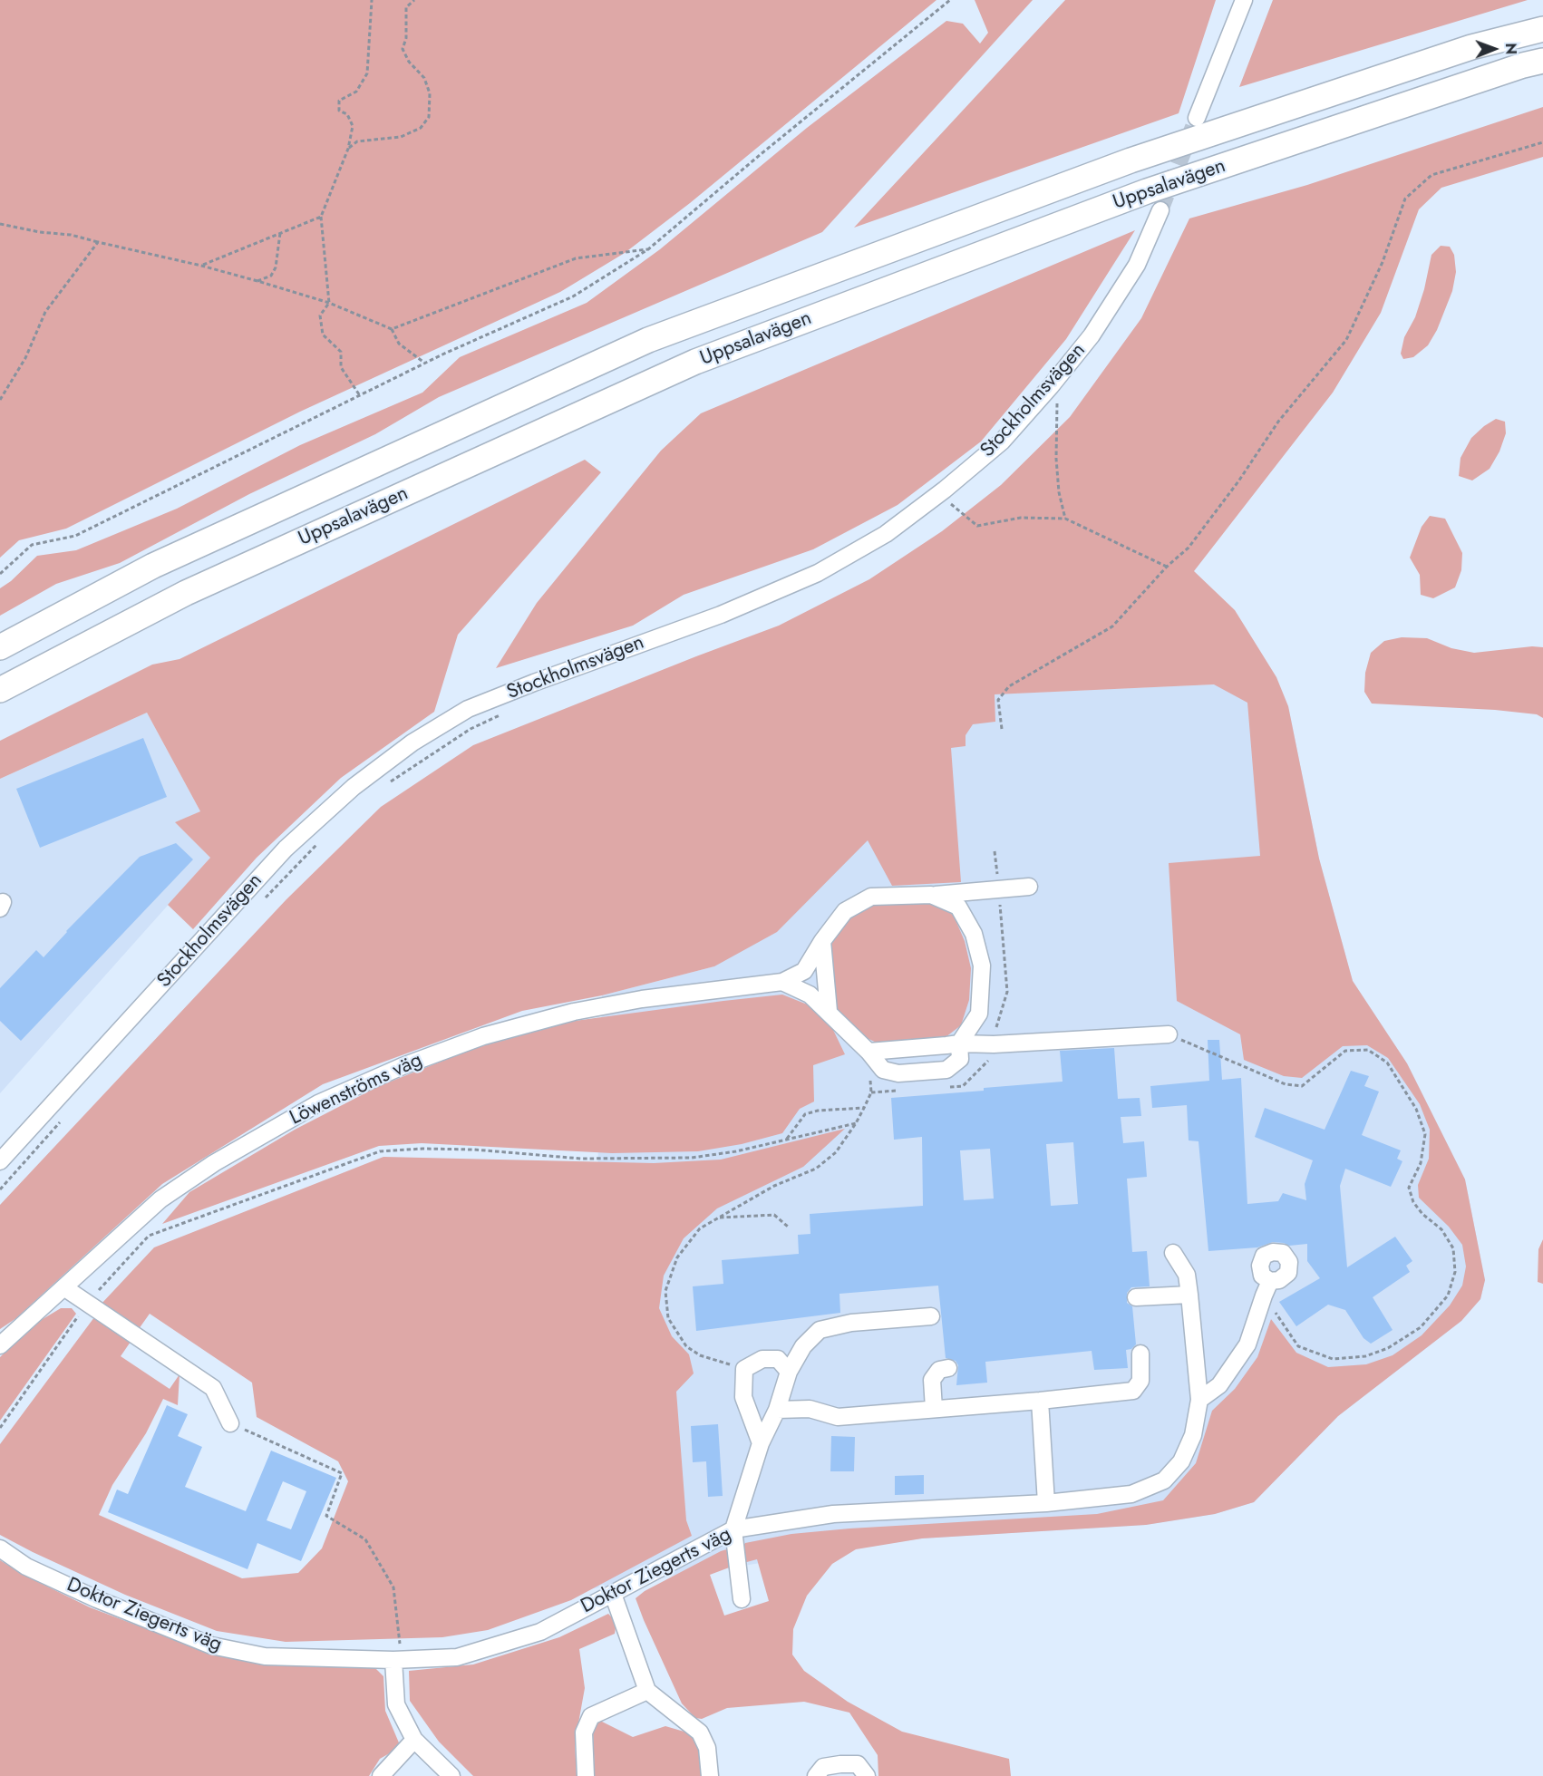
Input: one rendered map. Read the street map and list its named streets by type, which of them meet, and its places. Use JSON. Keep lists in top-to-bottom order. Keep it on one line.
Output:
{"streets":{"highway":["Uppsalavägen"],"street":["Stockholmsvägen","Löwenströms väg","Doktor Ziegerts väg"]},"north":"right"}
